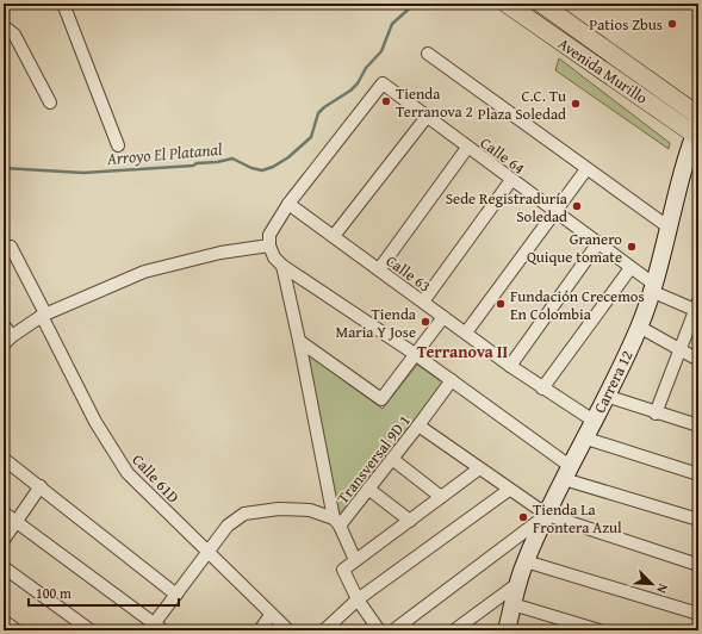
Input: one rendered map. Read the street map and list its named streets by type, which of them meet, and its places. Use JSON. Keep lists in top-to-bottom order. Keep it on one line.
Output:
{"streets":{"main road":["Avenida Murillo","Carrera 12"],"street":["Calle 64","Calle 63","Transversal 9D 1","Calle 61D"]},"crossings":[["Avenida Murillo","Carrera 12"],["Calle 64","Calle 63"],["Calle 64","Carrera 12"],["Calle 63","Carrera 12"]],"districts":["Terranova II"],"water":["Arroyo El Platanal"],"places":["Patios Zbus","Tienda Terranova 2","C.C. Tu Plaza Soledad","Sede Registraduría Soledad","Granero Quique tomate","Fundación Crecemos En Colombia","Tienda Maria Y Jose","Tienda La Frontera Azul"],"scale_bar":"100 m","north":"bottom right"}
